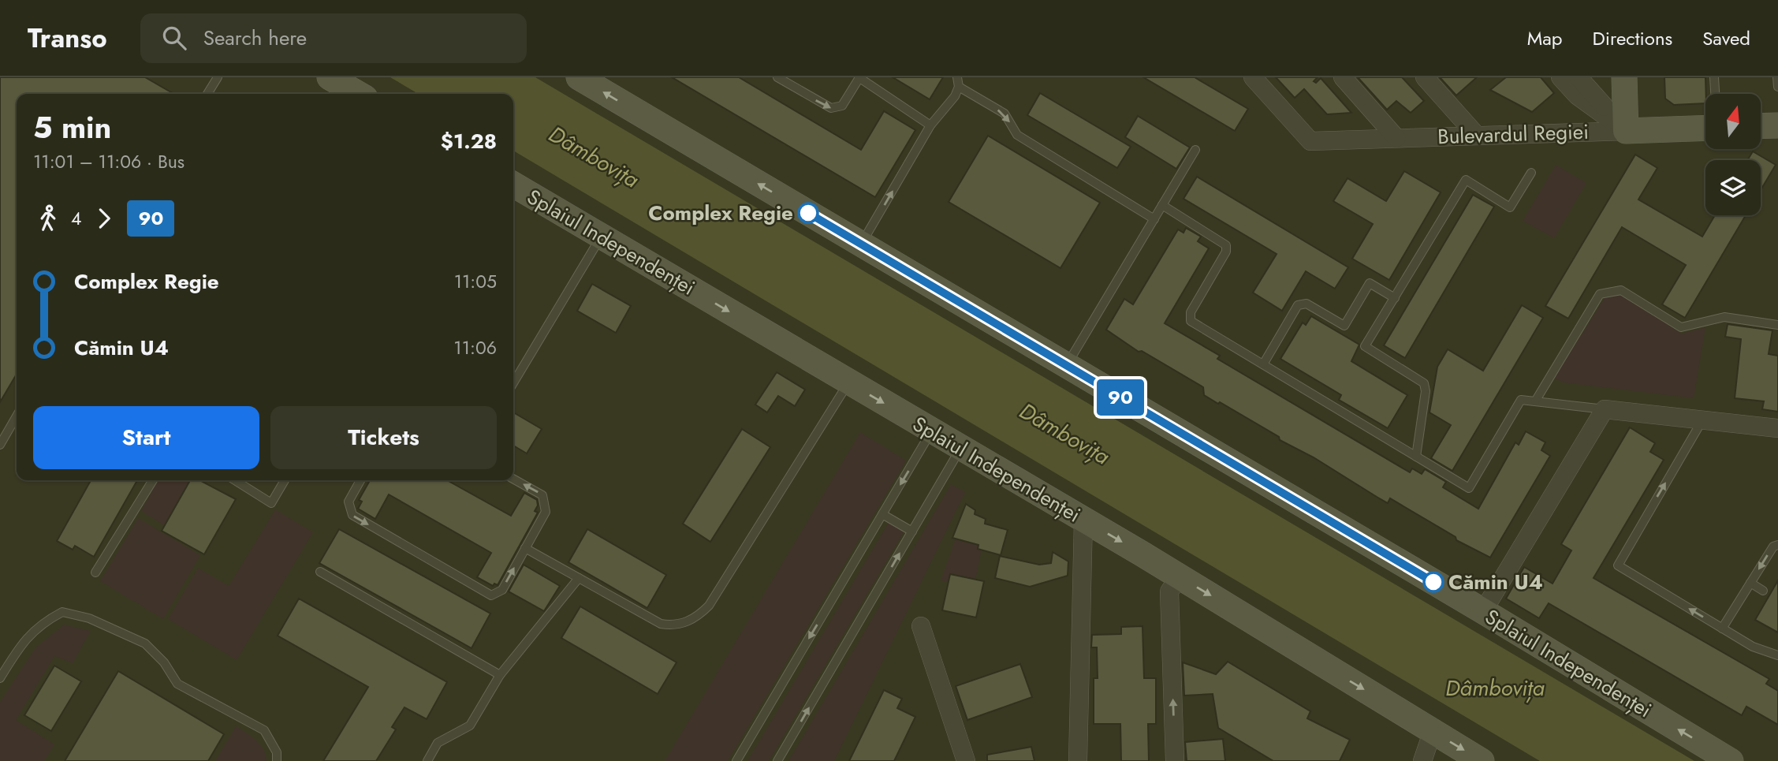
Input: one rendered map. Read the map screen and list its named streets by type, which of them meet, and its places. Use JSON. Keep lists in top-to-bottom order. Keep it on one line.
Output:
{"streets":{"main road":["Bulevardul Regiei","Splaiul Independenței"]},"water":["Dâmbovița"],"places":["Complex Regie","Cămin U4"],"lines":["bus line 90"],"north":"top","page":{"header":"Transo","search":"Search here","nav":["Map","Directions","Saved"],"on_map":"90","heading":["5 min","11:01 – 11:06 · Bus","$1.28"],"legs":["4","90"],"list":[{"name":"Complex Regie","value":"11:05"},{"name":"Cămin U4","value":"11:06"}],"buttons":["Start","Tickets"]}}
